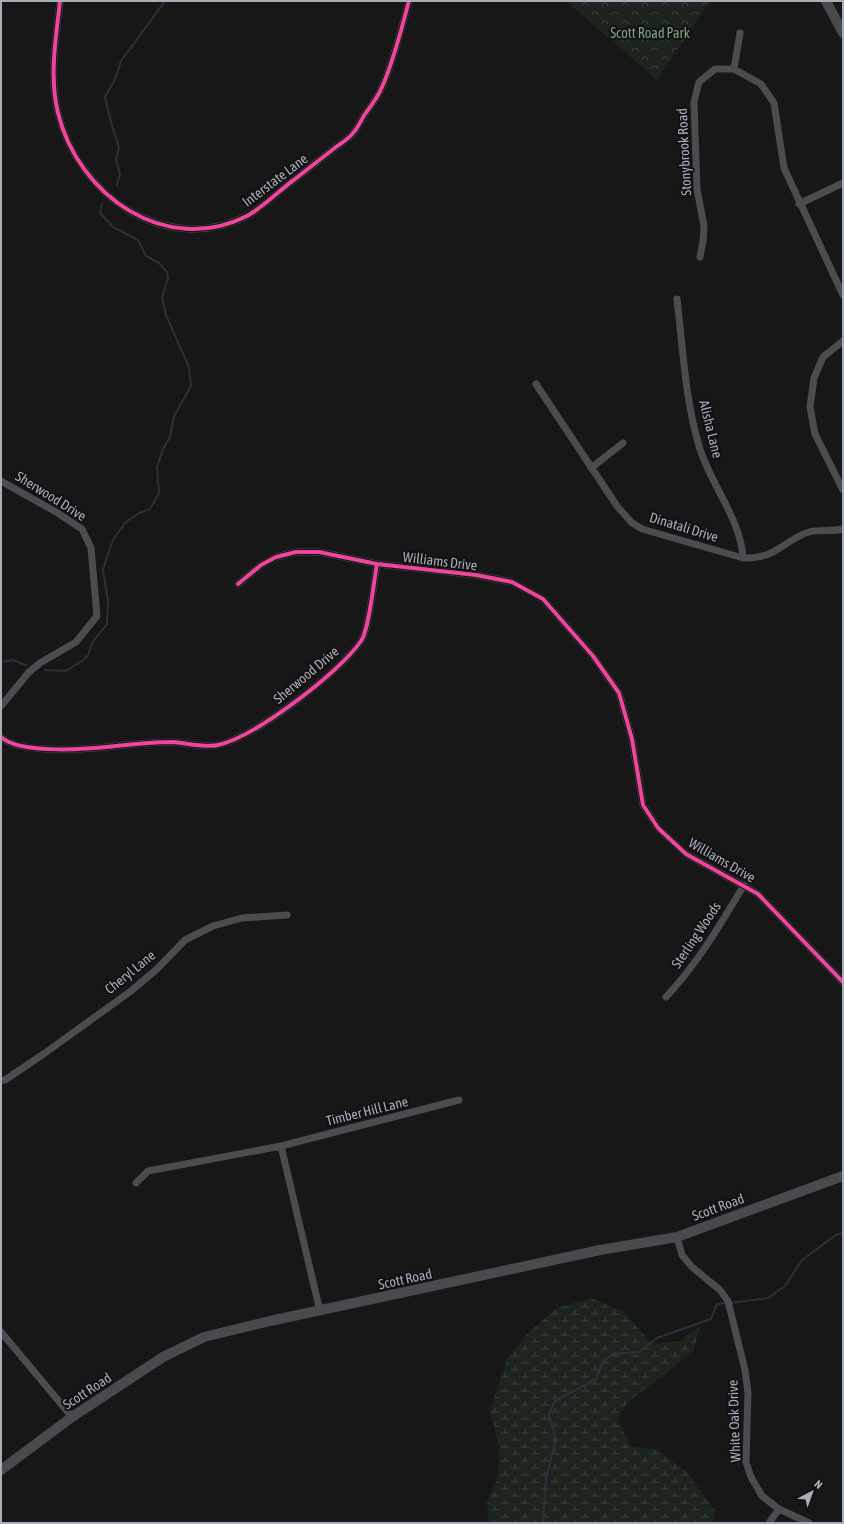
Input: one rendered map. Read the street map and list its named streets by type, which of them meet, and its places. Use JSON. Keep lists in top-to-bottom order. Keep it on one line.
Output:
{"streets":{"main road":["Scott Road"],"street":["Stonybrook Road","Interstate Lane","Alisha Lane","Sherwood Drive","Dinatali Drive","Williams Drive","Sterling Woods","Cheryl Lane","Timber Hill Lane","White Oak Drive"]},"crossings":[["Alisha Lane","Dinatali Drive"],["Sherwood Drive","Williams Drive"],["Williams Drive","Sterling Woods"],["Scott Road","White Oak Drive"]],"parks":["Scott Road Park"],"north":"top right"}
